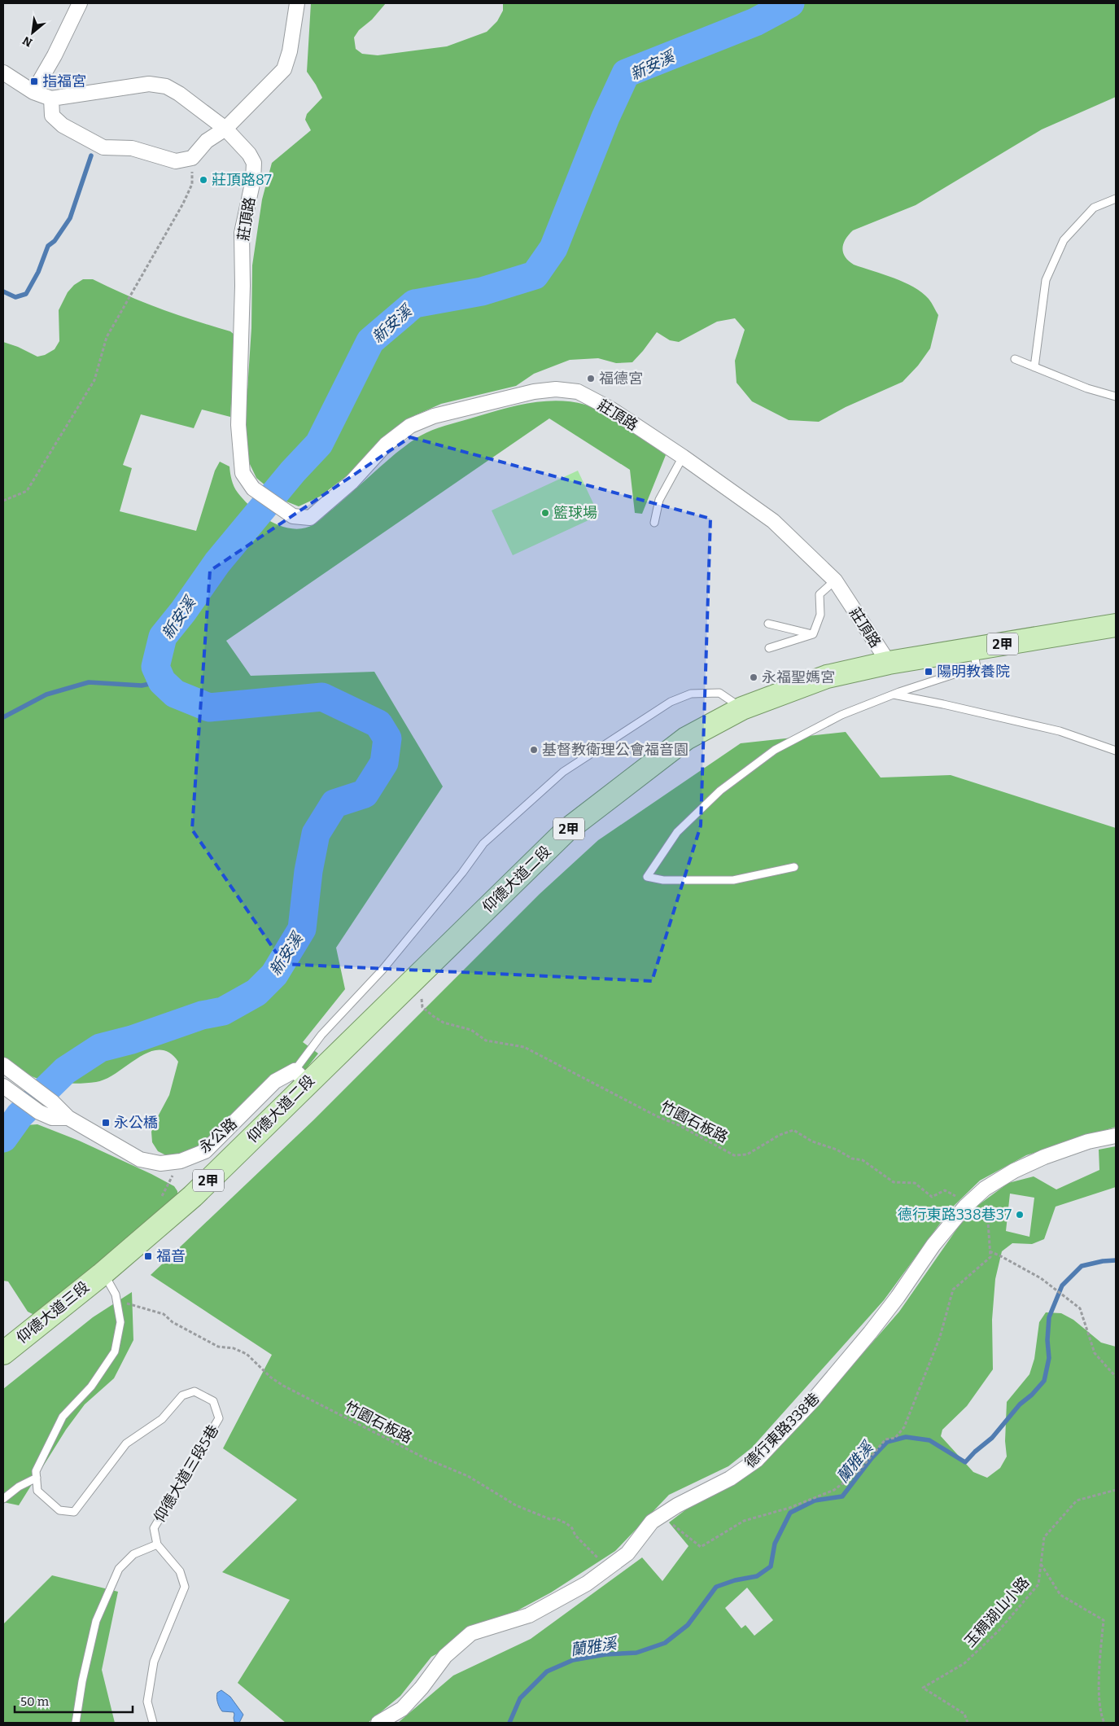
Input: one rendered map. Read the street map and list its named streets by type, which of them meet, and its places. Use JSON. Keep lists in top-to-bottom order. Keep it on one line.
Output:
{"streets":{"main road":["2甲","仰德大道二段","仰德大道三段"],"street":["莊頂路","永公路","德行東路338巷"],"lane":["仰德大道三段5巷"],"path":["竹園石板路","玉稠湖山小路"]},"crossings":[["莊頂路","仰德大道二段"],["仰德大道二段","永公路"],["仰德大道二段","仰德大道三段"],["竹園石板路","德行東路338巷"]],"water":["新安溪","蘭雅溪"],"places":{"transit":["指福宮","陽明教養院","永公橋","福音"],"other":["莊頂路87","福德宮","籃球場","永福聖媽宮","基督教衛理公會福音園","德行東路338巷37"]},"scale_bar":"50 m","north":"bottom left"}
